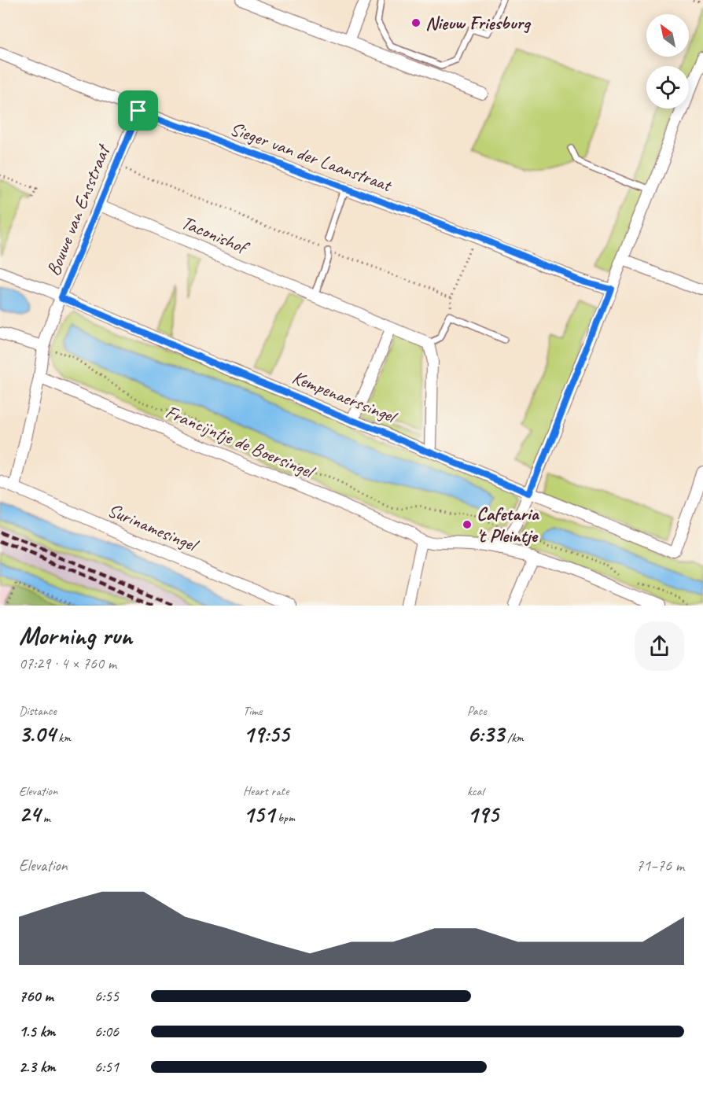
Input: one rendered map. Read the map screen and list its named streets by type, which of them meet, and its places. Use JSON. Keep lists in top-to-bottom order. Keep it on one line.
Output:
{"streets":{"street":["Sieger van der Laanstraat","Bouwe van Ensstraat","Taconishof","Kempenaerssingel","Francijntje de Boersingel","Surinamesingel"]},"crossings":[["Sieger van der Laanstraat","Bouwe van Ensstraat"],["Bouwe van Ensstraat","Taconishof"],["Bouwe van Ensstraat","Kempenaerssingel"],["Bouwe van Ensstraat","Francijntje de Boersingel"],["Bouwe van Ensstraat","Surinamesingel"]],"places":["Nieuw Friesburg","Cafetaria 't Pleintje"],"north":"top left","page":{"heading":["Morning run","07:29 · 4 × 760 m"],"stats":[["Distance","3.04 km"],["Time","19:55"],["Pace","6:33 /km"],["Elevation","24 m"],["Heart rate","151 bpm"],["kcal","195"]],"chart":["Elevation","71–76 m"],"list":[{"name":"760 m","note":"6:55"},{"name":"1.5 km","note":"6:06"},{"name":"2.3 km","note":"6:51"}]}}
